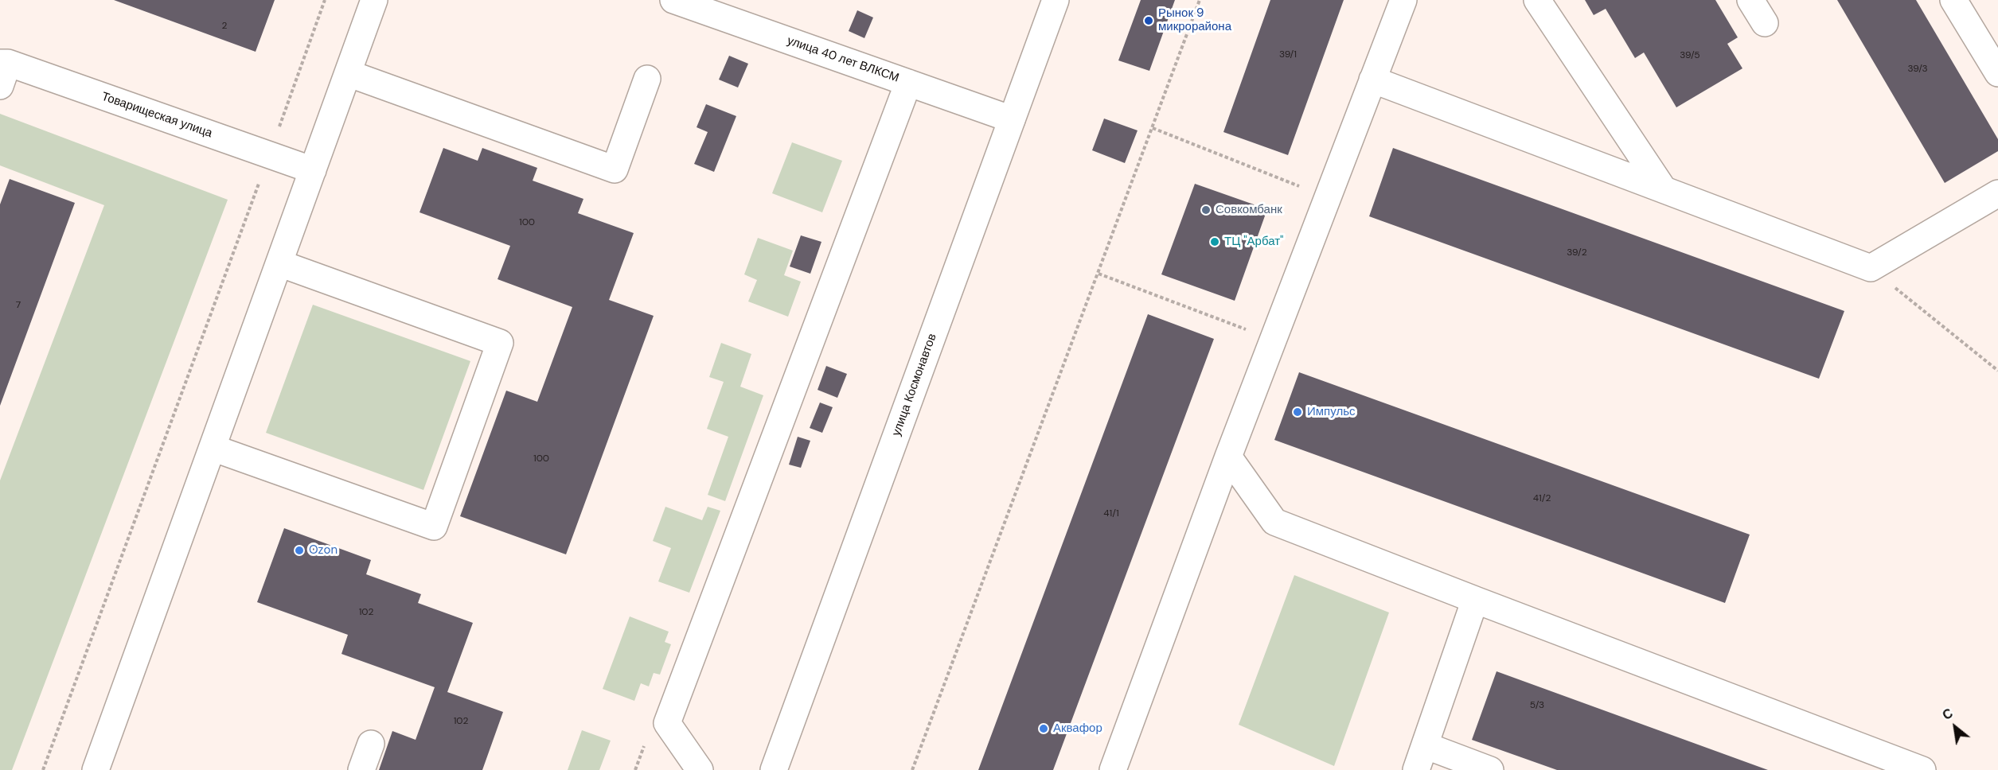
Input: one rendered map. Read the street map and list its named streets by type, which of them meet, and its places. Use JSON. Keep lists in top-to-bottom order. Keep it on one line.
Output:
{"streets":{"street":["улица 40 лет ВЛКСМ","Товарищеская улица","улица Космонавтов"]},"crossings":[["улица 40 лет ВЛКСМ","улица Космонавтов"]],"places":["Рынок 9 микрорайона","Совкомбанк","ТЦ \"Арбат\"","Импульс","Ozon","Аквафор"],"house_numbers":["2","39/1","39/5","39/3","100","39/2","7","100","41/2","41/1","102","5/3","102"],"north":"top left"}
